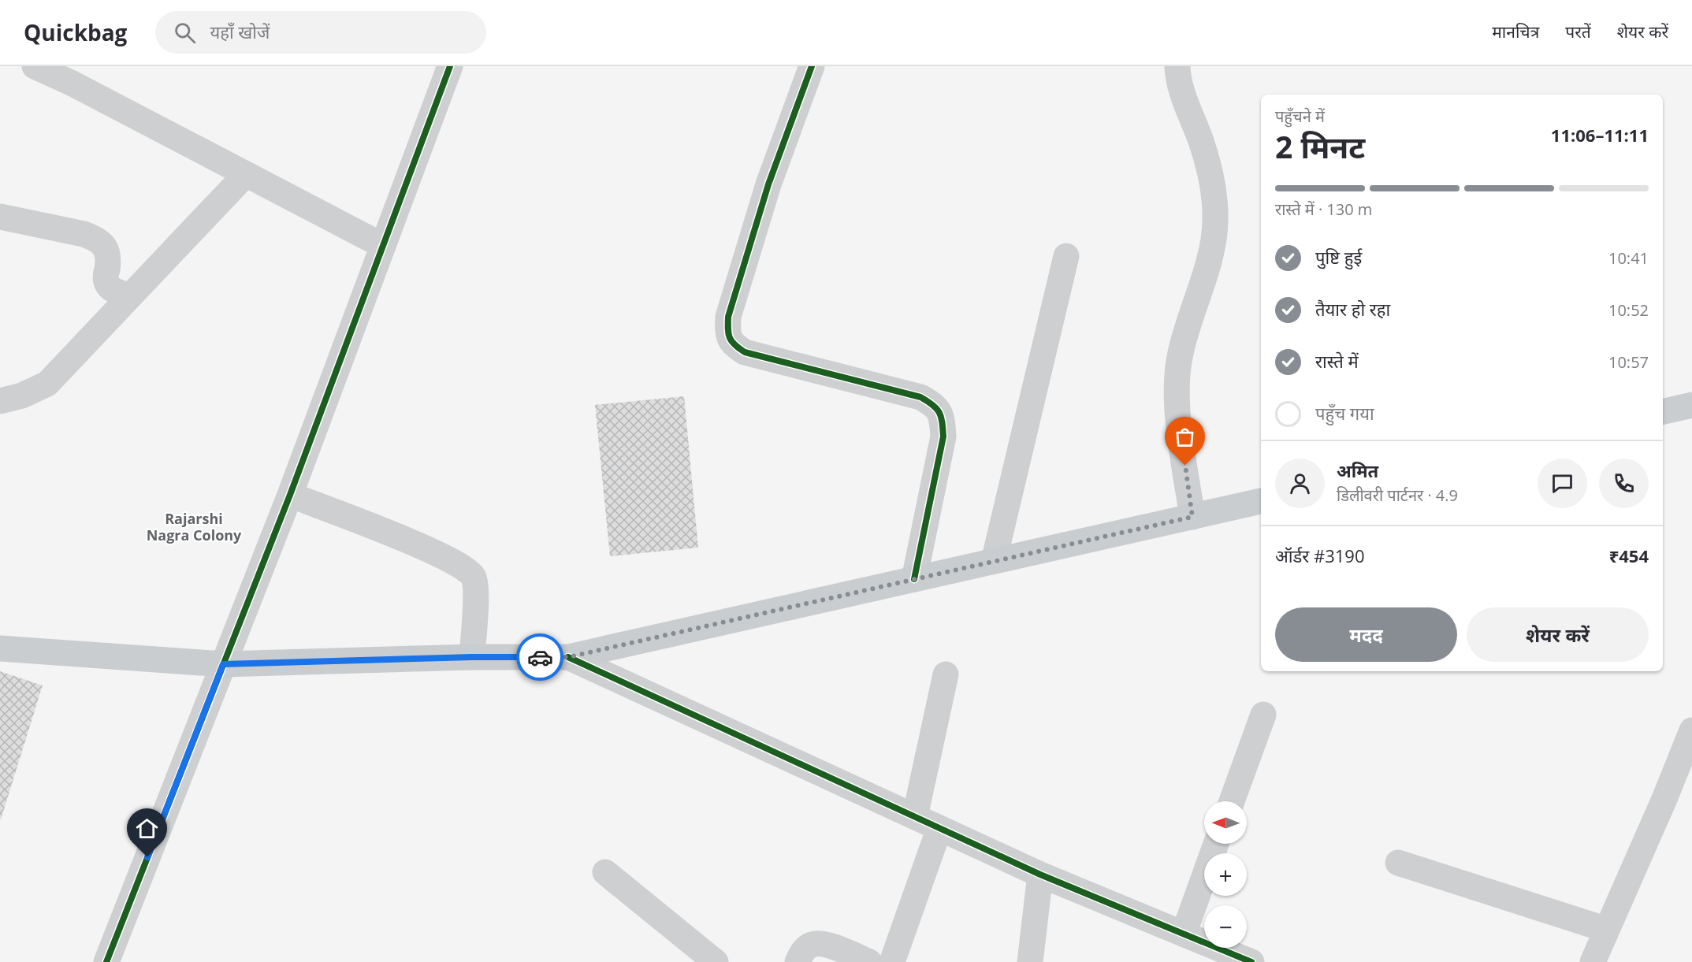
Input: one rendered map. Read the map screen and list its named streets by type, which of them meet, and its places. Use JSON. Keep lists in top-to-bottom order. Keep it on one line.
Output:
{"districts":["Rajarshi Nagra Colony"],"north":"left","page":{"header":"Quickbag","search":"यहाँ खोजें","nav":["मानचित्र","परतें","शेयर करें"],"heading":["2 मिनट","पहुँचने में","11:06–11:11"],"panel":["अमित","डिलीवरी पार्टनर · 4.9","ऑर्डर #3190","₹454"],"bar":"रास्ते में · 130 m","list":[["पुष्टि हुई","10:41"],["तैयार हो रहा","10:52"],["रास्ते में","10:57"],"पहुँच गया"],"buttons":["मदद","शेयर करें"],"map_buttons":["+","−"]}}
